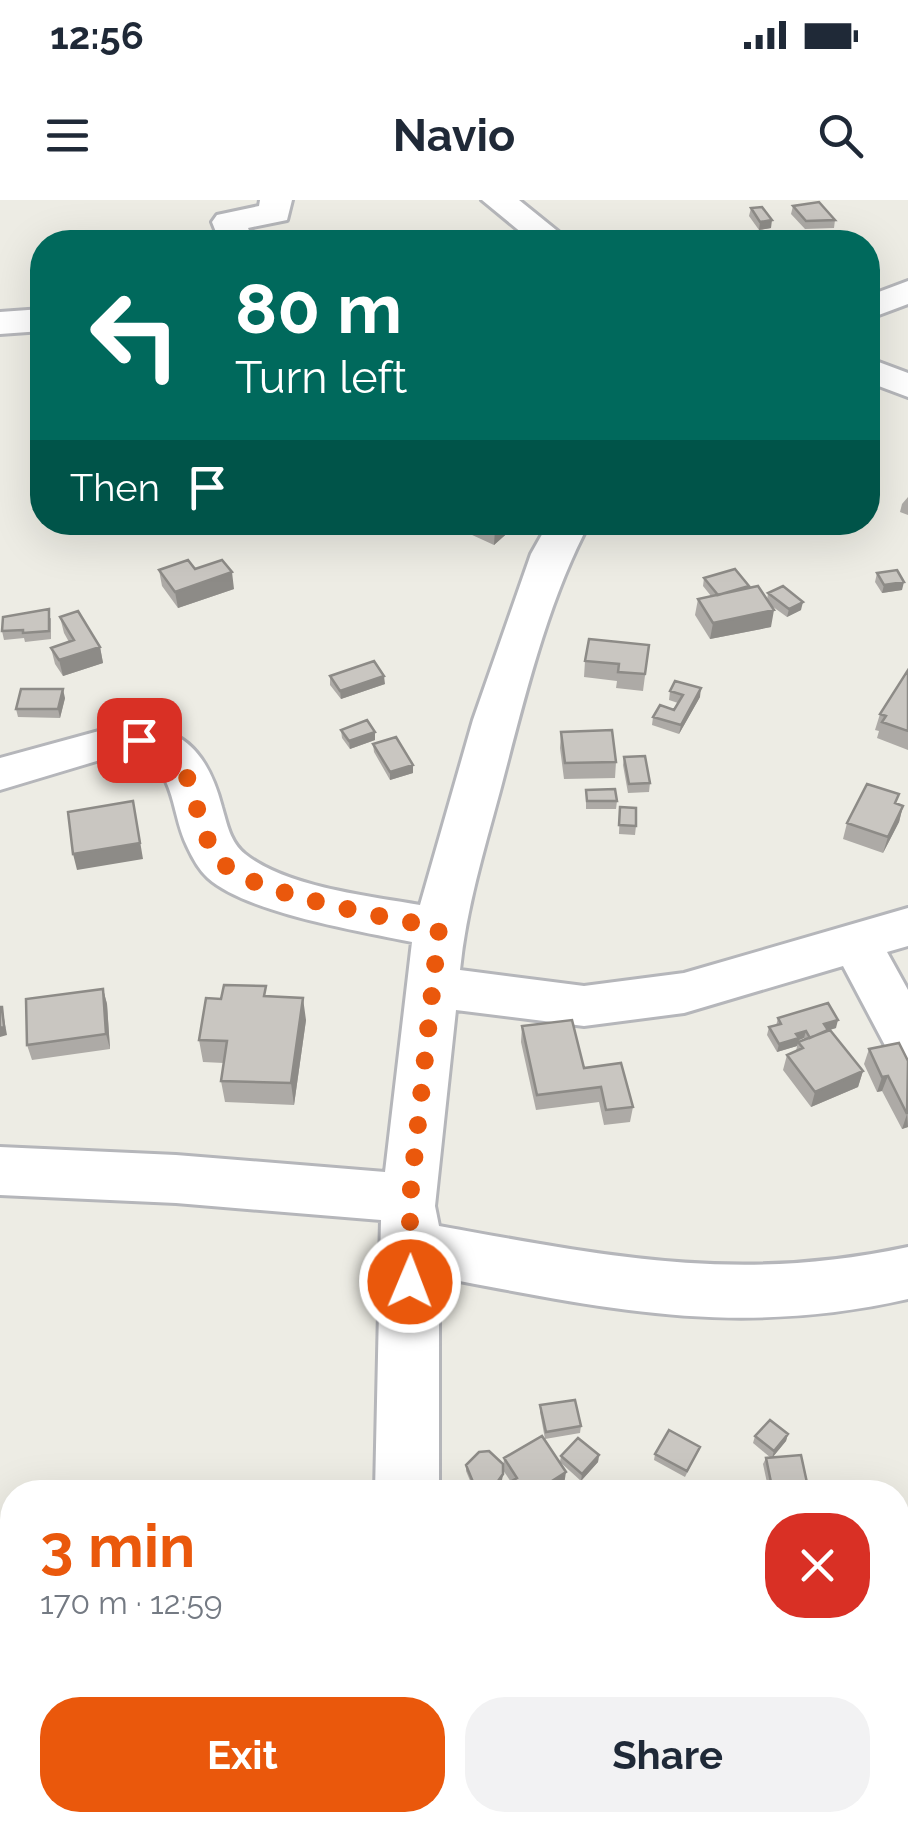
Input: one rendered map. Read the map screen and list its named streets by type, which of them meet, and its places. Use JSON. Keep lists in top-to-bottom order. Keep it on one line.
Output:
{"page":{"status":"12:56","header":"Navio","turn":["80 m","Turn left"],"then":"Then","heading":["3 min","170 m · 12:59"],"buttons":["Exit","Share"]}}
